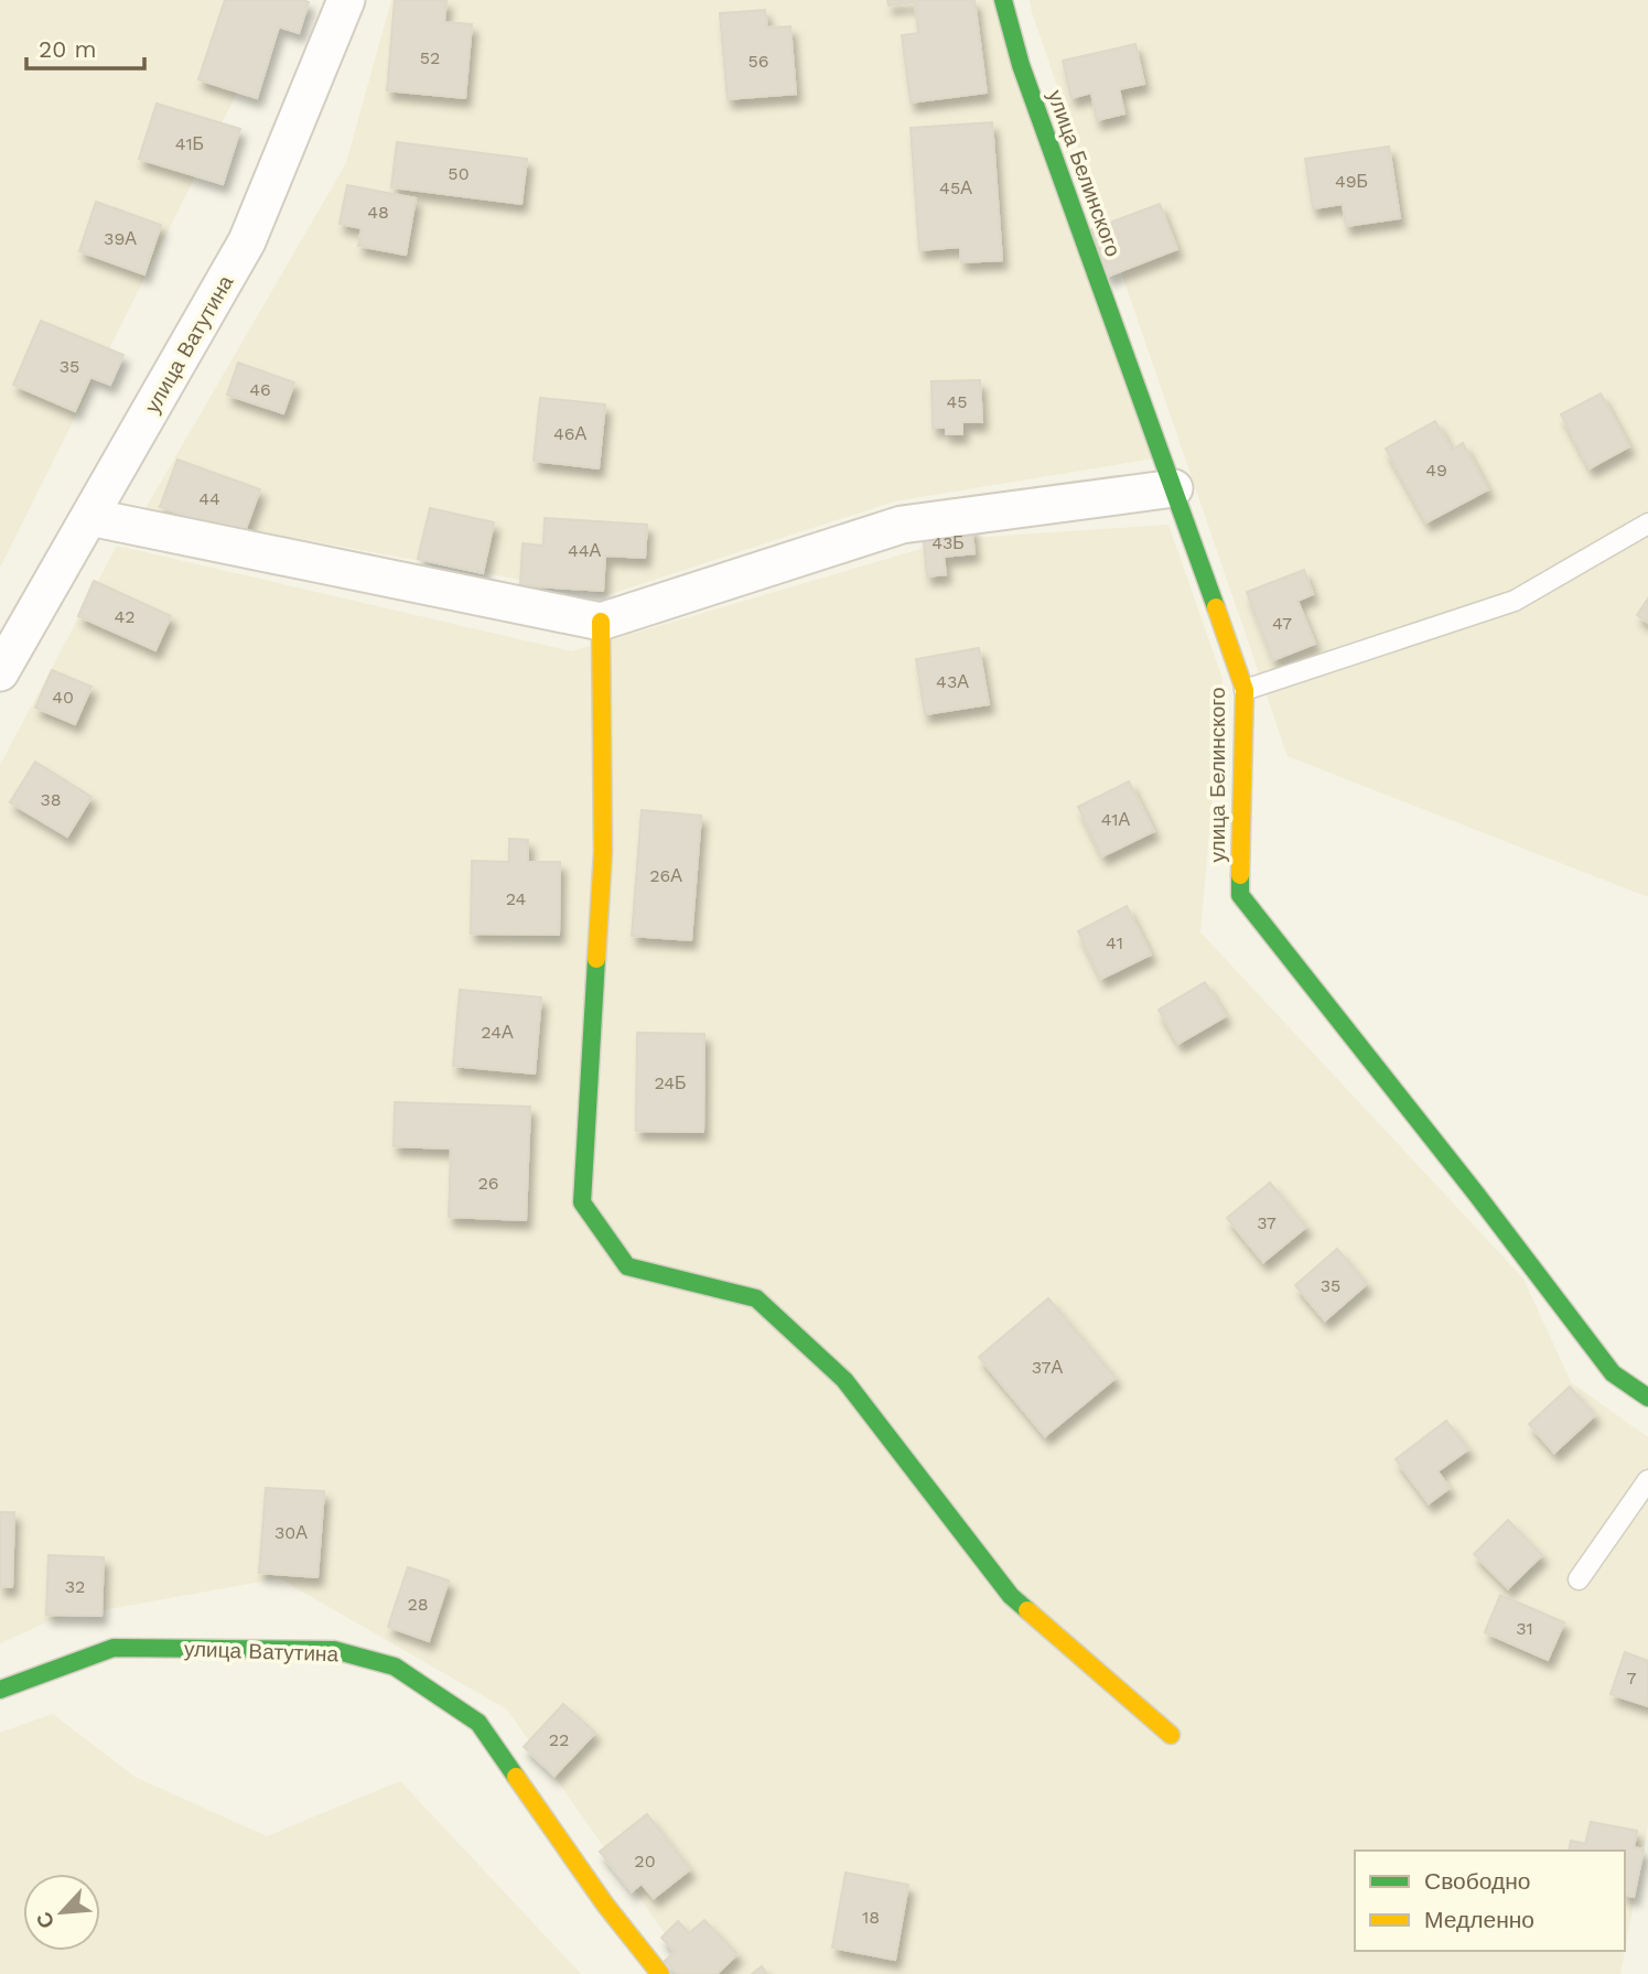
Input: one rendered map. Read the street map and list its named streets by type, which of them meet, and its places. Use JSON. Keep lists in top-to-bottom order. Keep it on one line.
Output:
{"streets":{"street":["улица Белинского","улица Ватутина"]},"house_numbers":["52","56","41Б","50","49Б","45А","48","39А","35","46","45","46А","49","44","43Б","44А","42","47","43А","40","38","41А","26А","24","41","24А","24Б","26","37","35","37А","30А","32","28","31","7","22","20","18"],"legend":["Свободно","Медленно"],"scale_bar":"20 m","north":"bottom left"}
